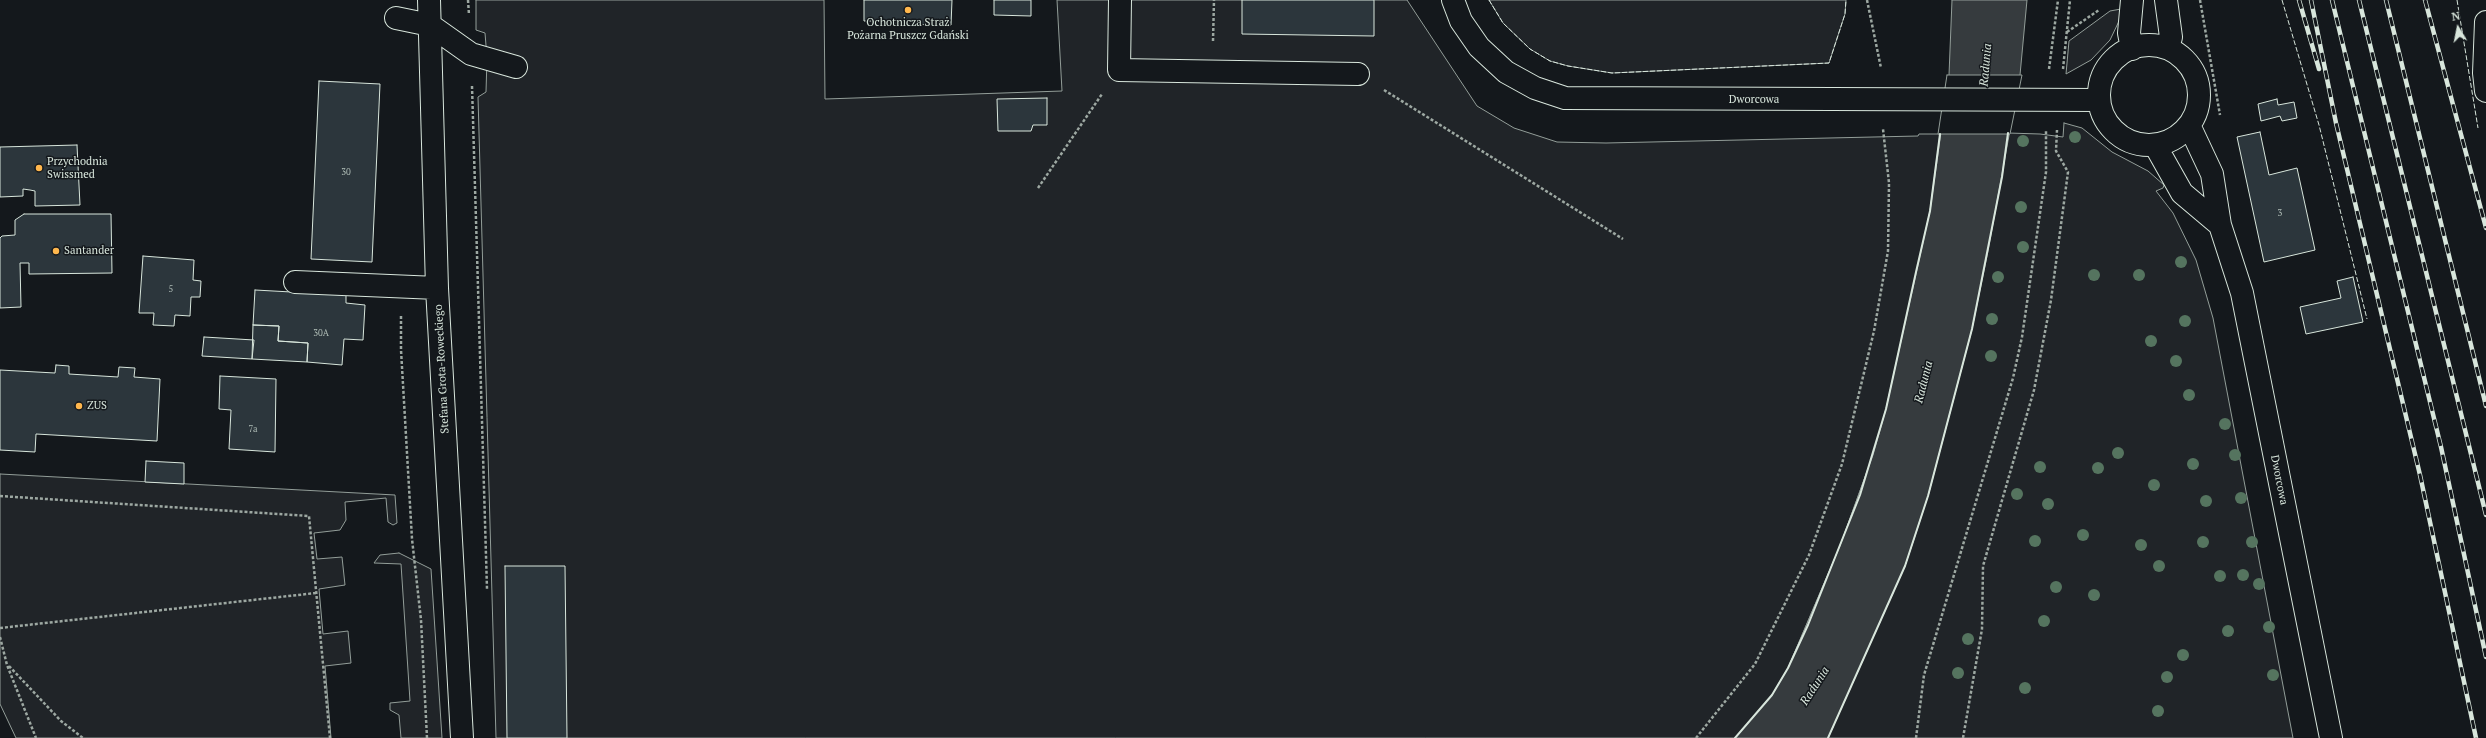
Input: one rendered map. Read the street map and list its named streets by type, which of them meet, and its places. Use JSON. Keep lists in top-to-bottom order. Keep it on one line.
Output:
{"streets":{"street":["Dworcowa","Stefana Grota-Roweckiego"]},"water":["Radunia"],"places":["Ochotnicza Straż Pożarna Pruszcz Gdański","Przychodnia Swissmed","Santander","ZUS"],"house_numbers":["30","3","5","30A","7a"],"north":"top"}
